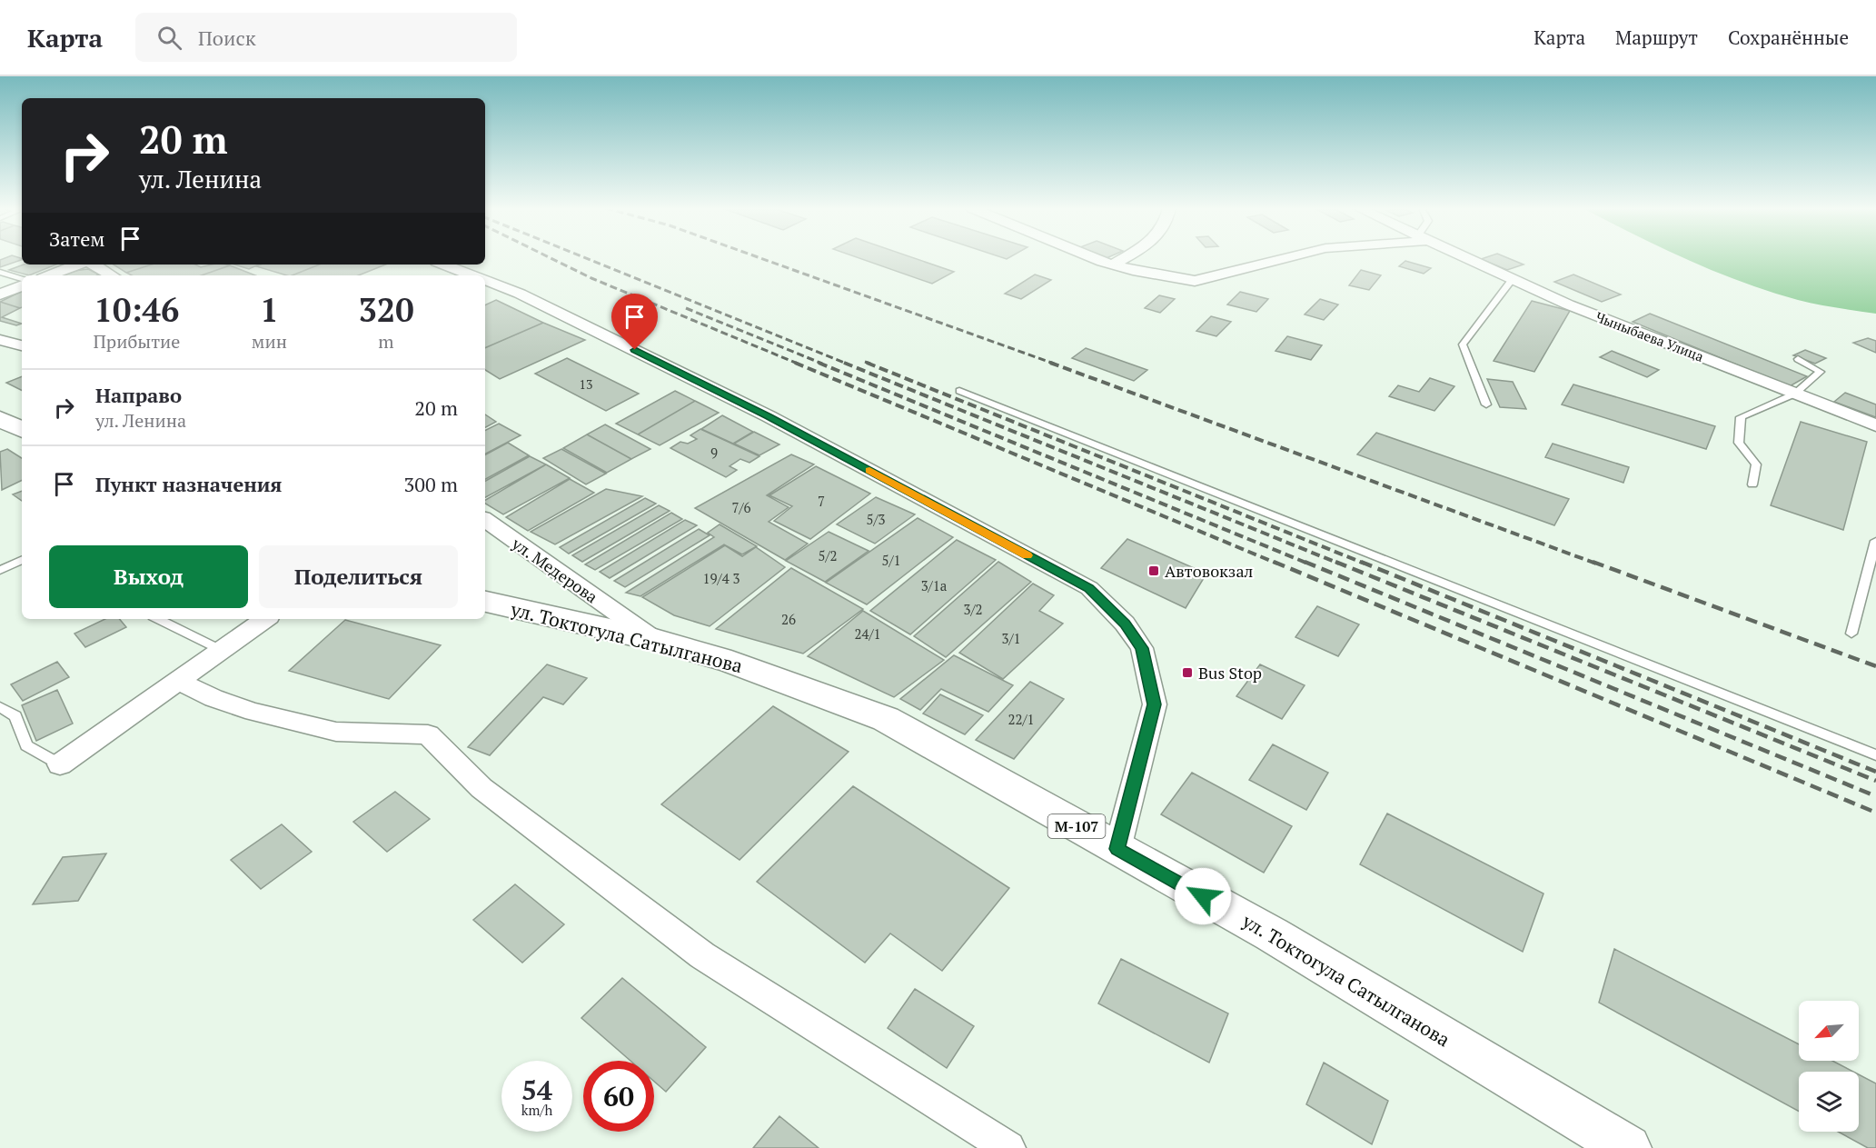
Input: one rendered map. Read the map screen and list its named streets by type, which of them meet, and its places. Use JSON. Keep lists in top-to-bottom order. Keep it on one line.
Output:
{"streets":{"main road":["ул. Токтогула Сатылганова","М-107"],"street":["Чыныбаева Улица","ул. Медерова"]},"crossings":[["ул. Медерова","ул. Токтогула Сатылганова"]],"places":{"transit":["Автовокзал","Bus Stop"]},"house_numbers":["13","9","7","7/6","5/3","5/2","5/1","19/4 3","3/1а","3/2","26","24/1","3/1","22/1"],"north":"bottom left","page":{"header":"Карта","search":"Поиск","nav":["Карта","Маршрут","Сохранённые"],"turn":["20 m","ул. Ленина"],"then":"Затем","eta":["10:46","Прибытие","1","мин","320","m"],"list":[{"name":"Направо","note":"ул. Ленина","value":"20 m"},{"name":"Пункт назначения","value":"300 m"}],"buttons":["Выход","Поделиться"],"speed":"54 km/h","limit":"60"}}
